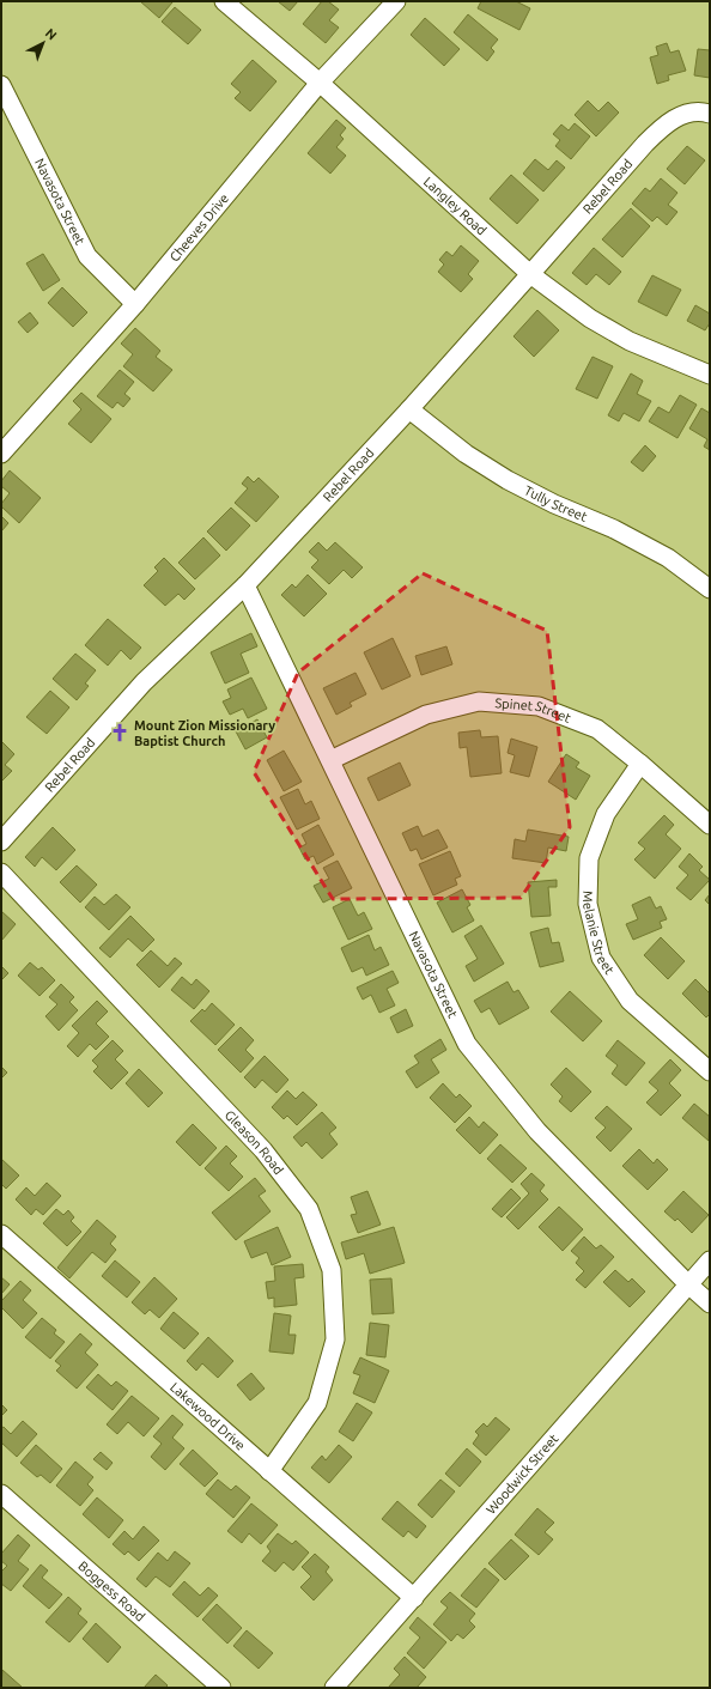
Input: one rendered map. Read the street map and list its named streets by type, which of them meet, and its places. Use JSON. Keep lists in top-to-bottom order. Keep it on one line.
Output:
{"streets":{"street":["Rebel Road","Navasota Street","Langley Road","Cheeves Drive","Tully Street","Spinet Street","Melanie Street","Gleason Road","Lakewood Drive","Woodwick Street","Boggess Road"]},"crossings":[["Rebel Road","Navasota Street"],["Rebel Road","Langley Road"],["Rebel Road","Tully Street"],["Navasota Street","Cheeves Drive"],["Navasota Street","Spinet Street"],["Navasota Street","Woodwick Street"],["Langley Road","Cheeves Drive"],["Spinet Street","Melanie Street"],["Gleason Road","Lakewood Drive"],["Lakewood Drive","Woodwick Street"]],"places":{"church":["Mount Zion Missionary Baptist Church"]},"north":"top right"}
